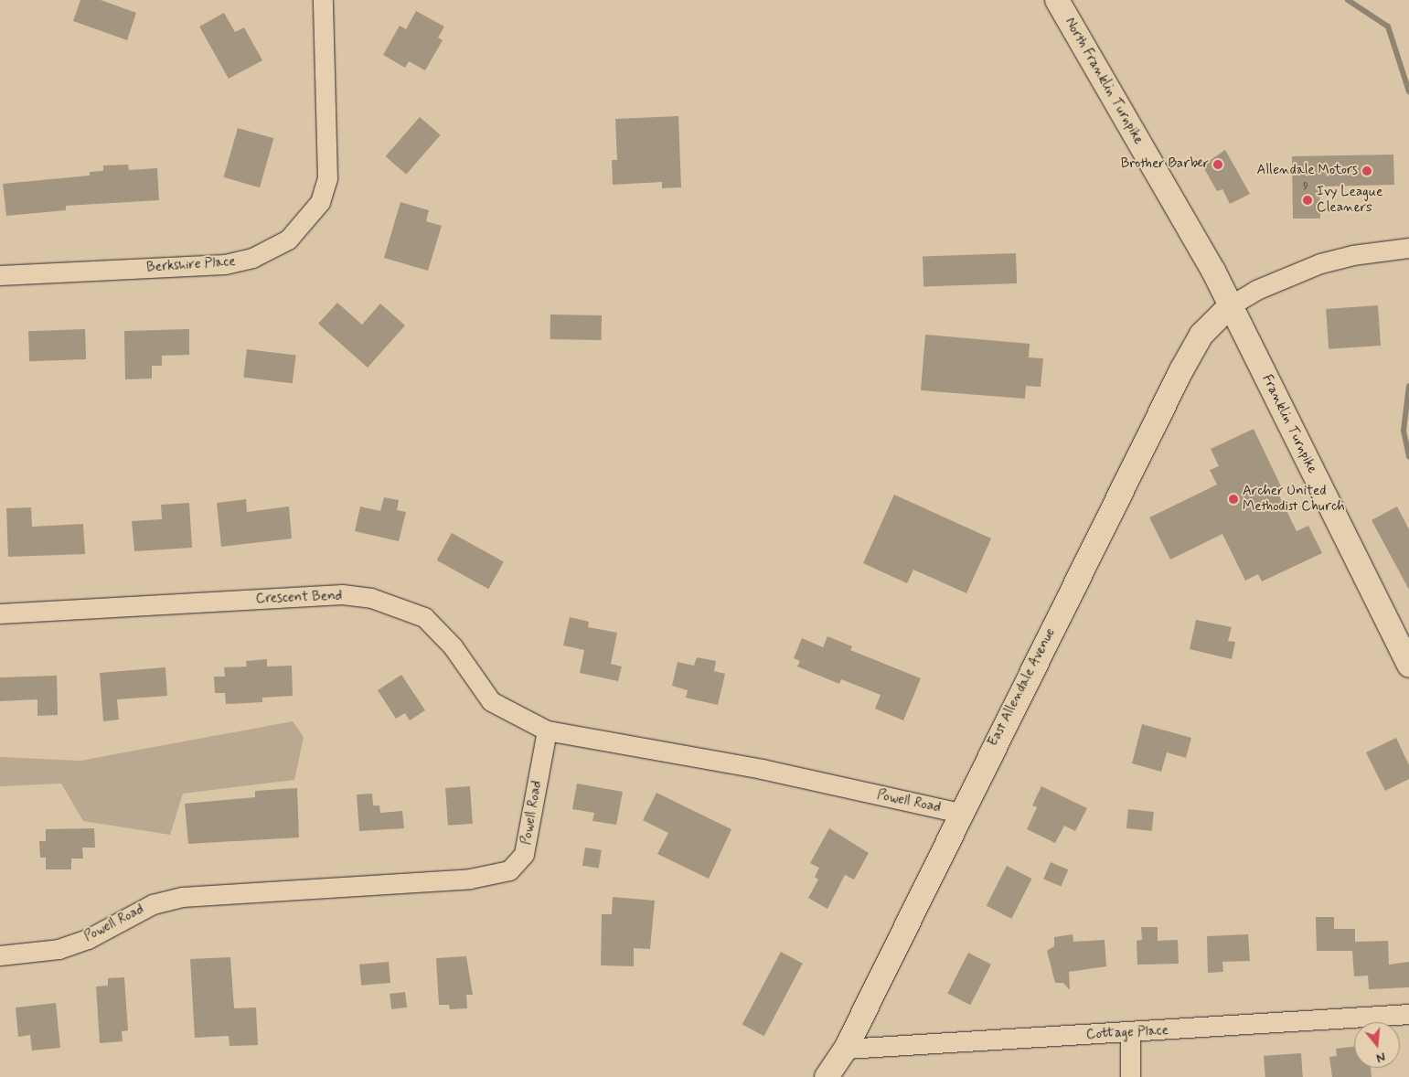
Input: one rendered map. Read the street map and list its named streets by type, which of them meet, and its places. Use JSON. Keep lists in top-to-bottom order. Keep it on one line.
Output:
{"streets":{"main road":["North Franklin Turnpike","Franklin Turnpike","East Allendale Avenue"],"street":["Berkshire Place","Crescent Bend","Powell Road","Cottage Place"]},"crossings":[["North Franklin Turnpike","Franklin Turnpike"],["North Franklin Turnpike","East Allendale Avenue"],["Franklin Turnpike","East Allendale Avenue"],["Crescent Bend","Powell Road"],["East Allendale Avenue","Powell Road"],["East Allendale Avenue","Cottage Place"]],"places":["Brother Barber","Allendale Motors","Ivy League Cleaners","Archer United Methodist Church"],"house_numbers":["9"],"north":"bottom"}
